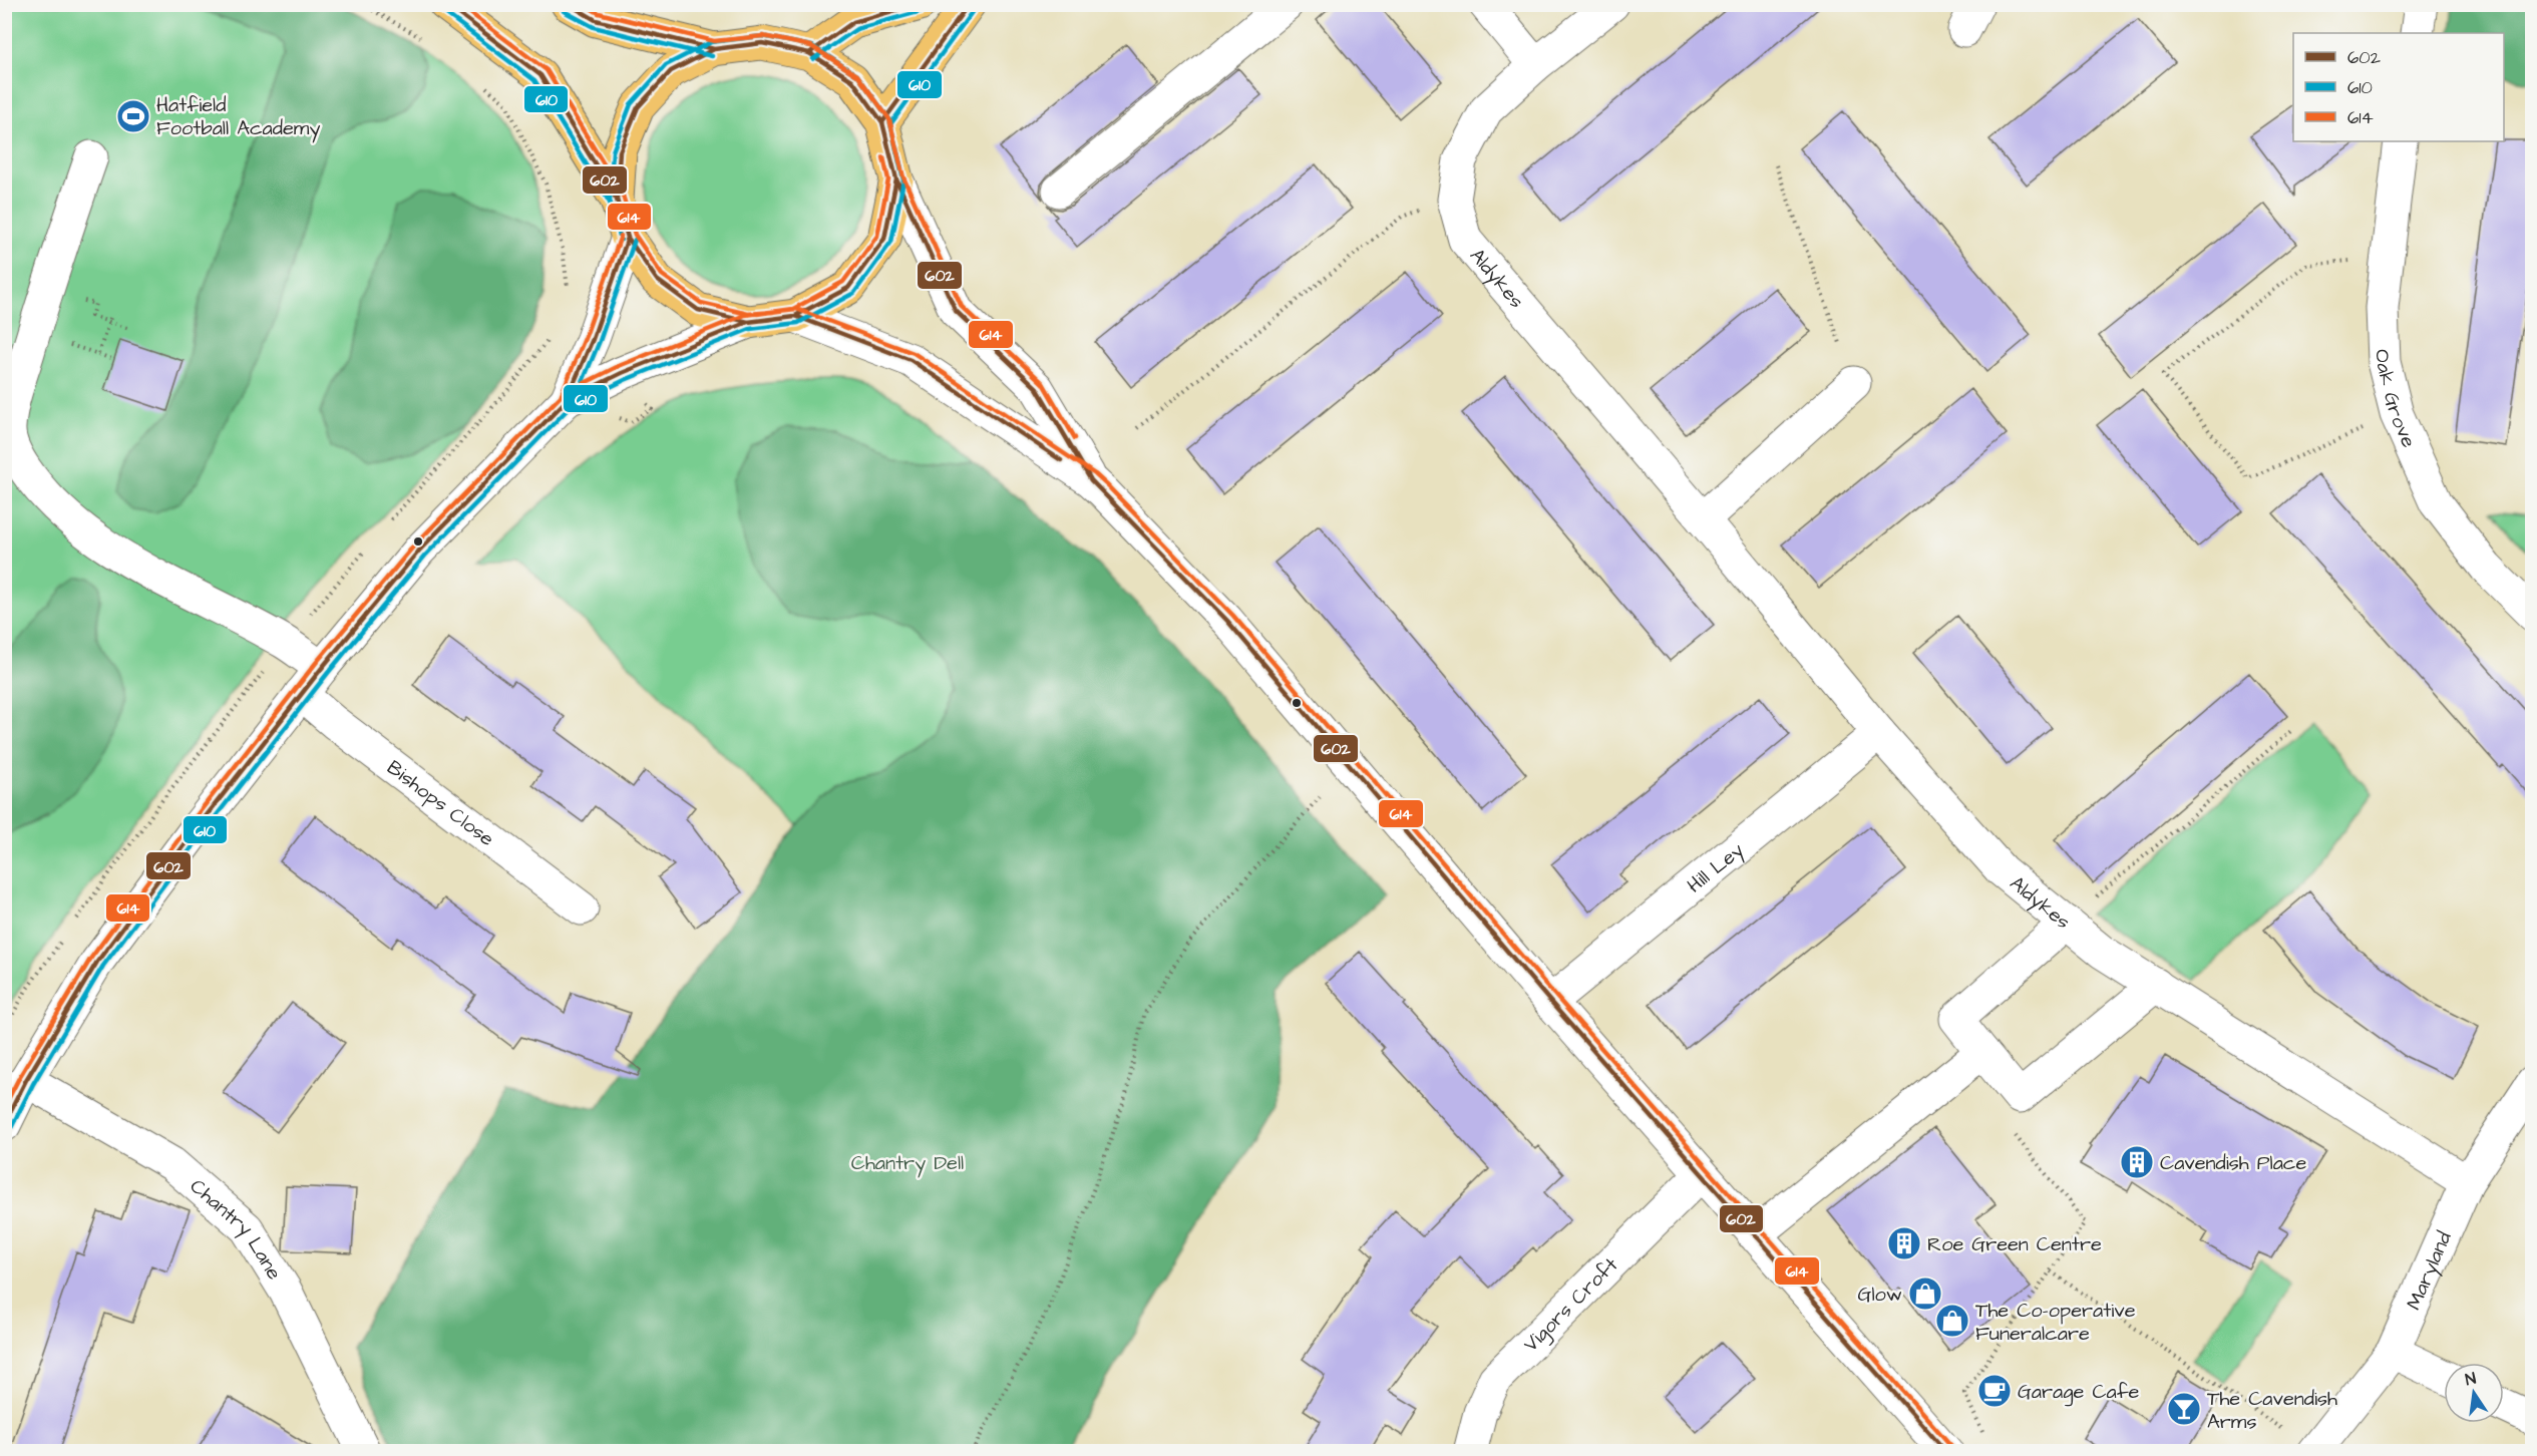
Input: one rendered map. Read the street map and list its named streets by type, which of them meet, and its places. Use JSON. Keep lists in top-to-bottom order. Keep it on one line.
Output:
{"streets":{"street":["Aldykes","Oak Grove","Bishops Close","Hill Ley","Chantry Lane","Maryland","Vigors Croft"]},"crossings":[["Aldykes","Hill Ley"],["Aldykes","Maryland"]],"parks":["Chantry Dell"],"places":{"sports":["Hatfield Football Academy"],"building":["Cavendish Place","Roe Green Centre"],"shop":["Glow","The Co-operative Funeralcare"],"cafe":["Garage Cafe"],"bar":["The Cavendish Arms"]},"lines":["transit line 602","transit line 614","transit line 610"],"legend":["602","610","614"],"north":"top"}
